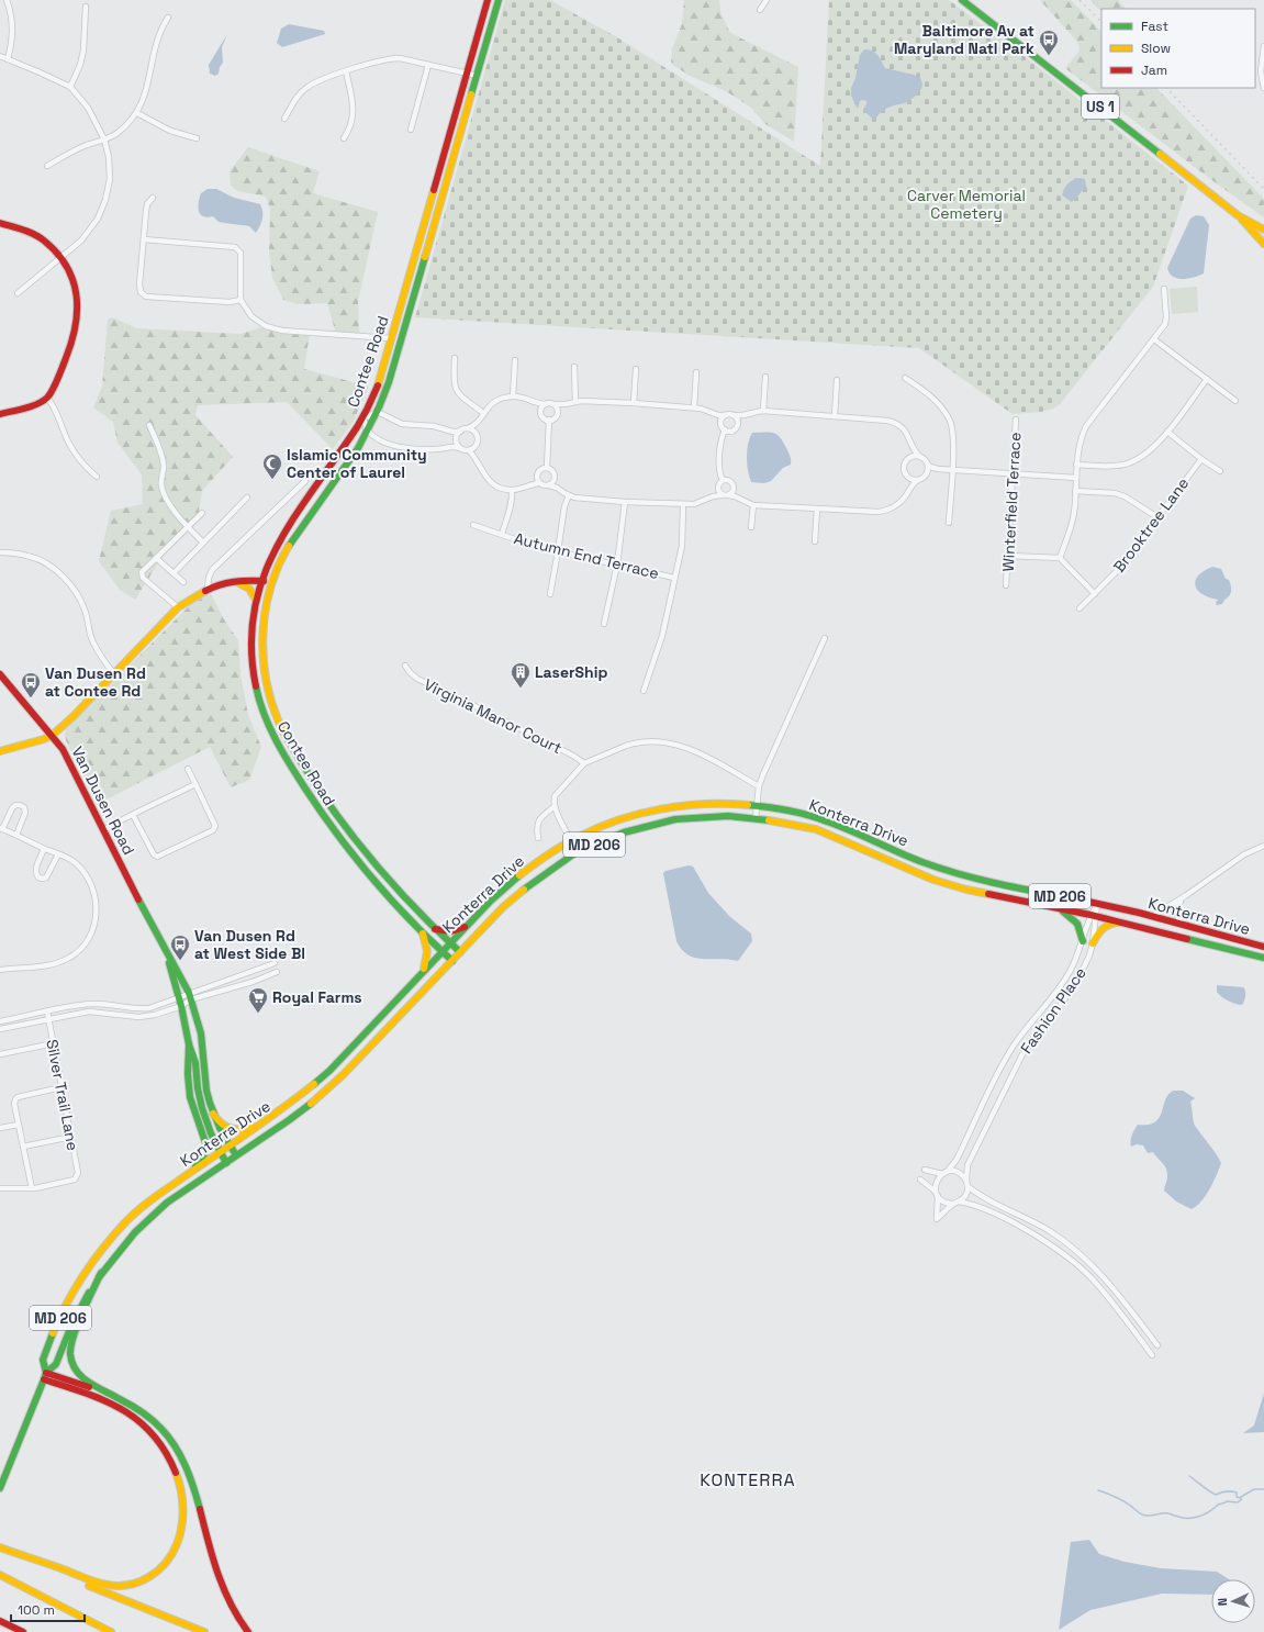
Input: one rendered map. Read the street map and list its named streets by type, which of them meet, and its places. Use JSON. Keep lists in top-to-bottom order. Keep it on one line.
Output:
{"streets":{"main road":["US 1","Contee Road","Van Dusen Road","Konterra Drive","MD 206"],"street":["Winterfield Terrace","Brooktree Lane","Autumn End Terrace","Virginia Manor Court","Fashion Place","Silver Trail Lane"]},"crossings":[["Contee Road","Konterra Drive"],["Van Dusen Road","Konterra Drive"],["Konterra Drive","Fashion Place"]],"districts":["KONTERRA"],"parks":["Carver Memorial Cemetery"],"places":{"bus stop":["Baltimore Av at Maryland Natl Park","Van Dusen Rd at Contee Rd","Van Dusen Rd at West Side Bl"],"mosque":["Islamic Community Center of Laurel"],"building":["LaserShip"],"supermarket":["Royal Farms"]},"legend":["Fast","Slow","Jam"],"scale_bar":"100 m","north":"left"}
